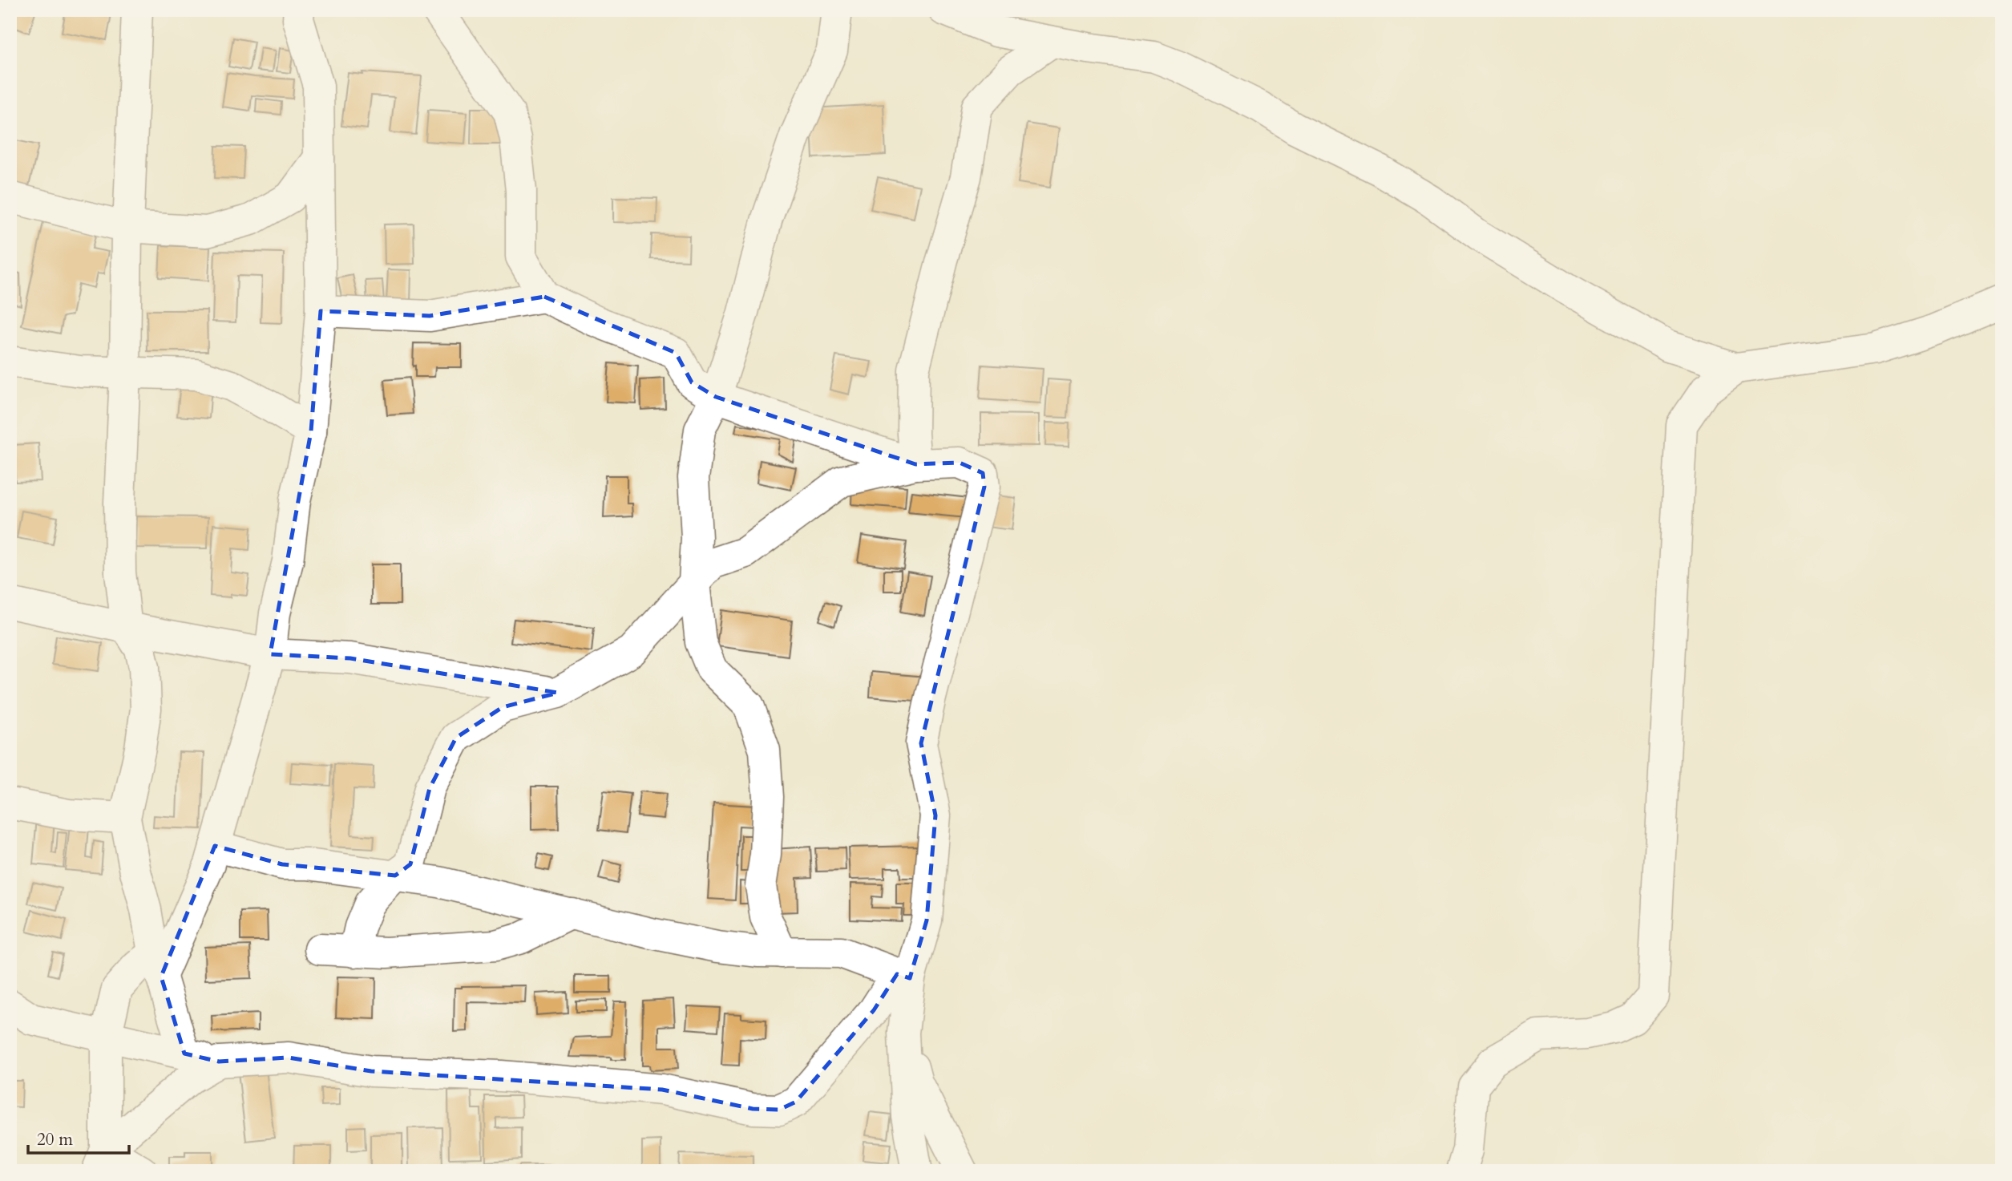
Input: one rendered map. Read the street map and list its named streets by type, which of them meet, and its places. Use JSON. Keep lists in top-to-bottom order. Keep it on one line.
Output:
{"scale_bar":"20 m"}
